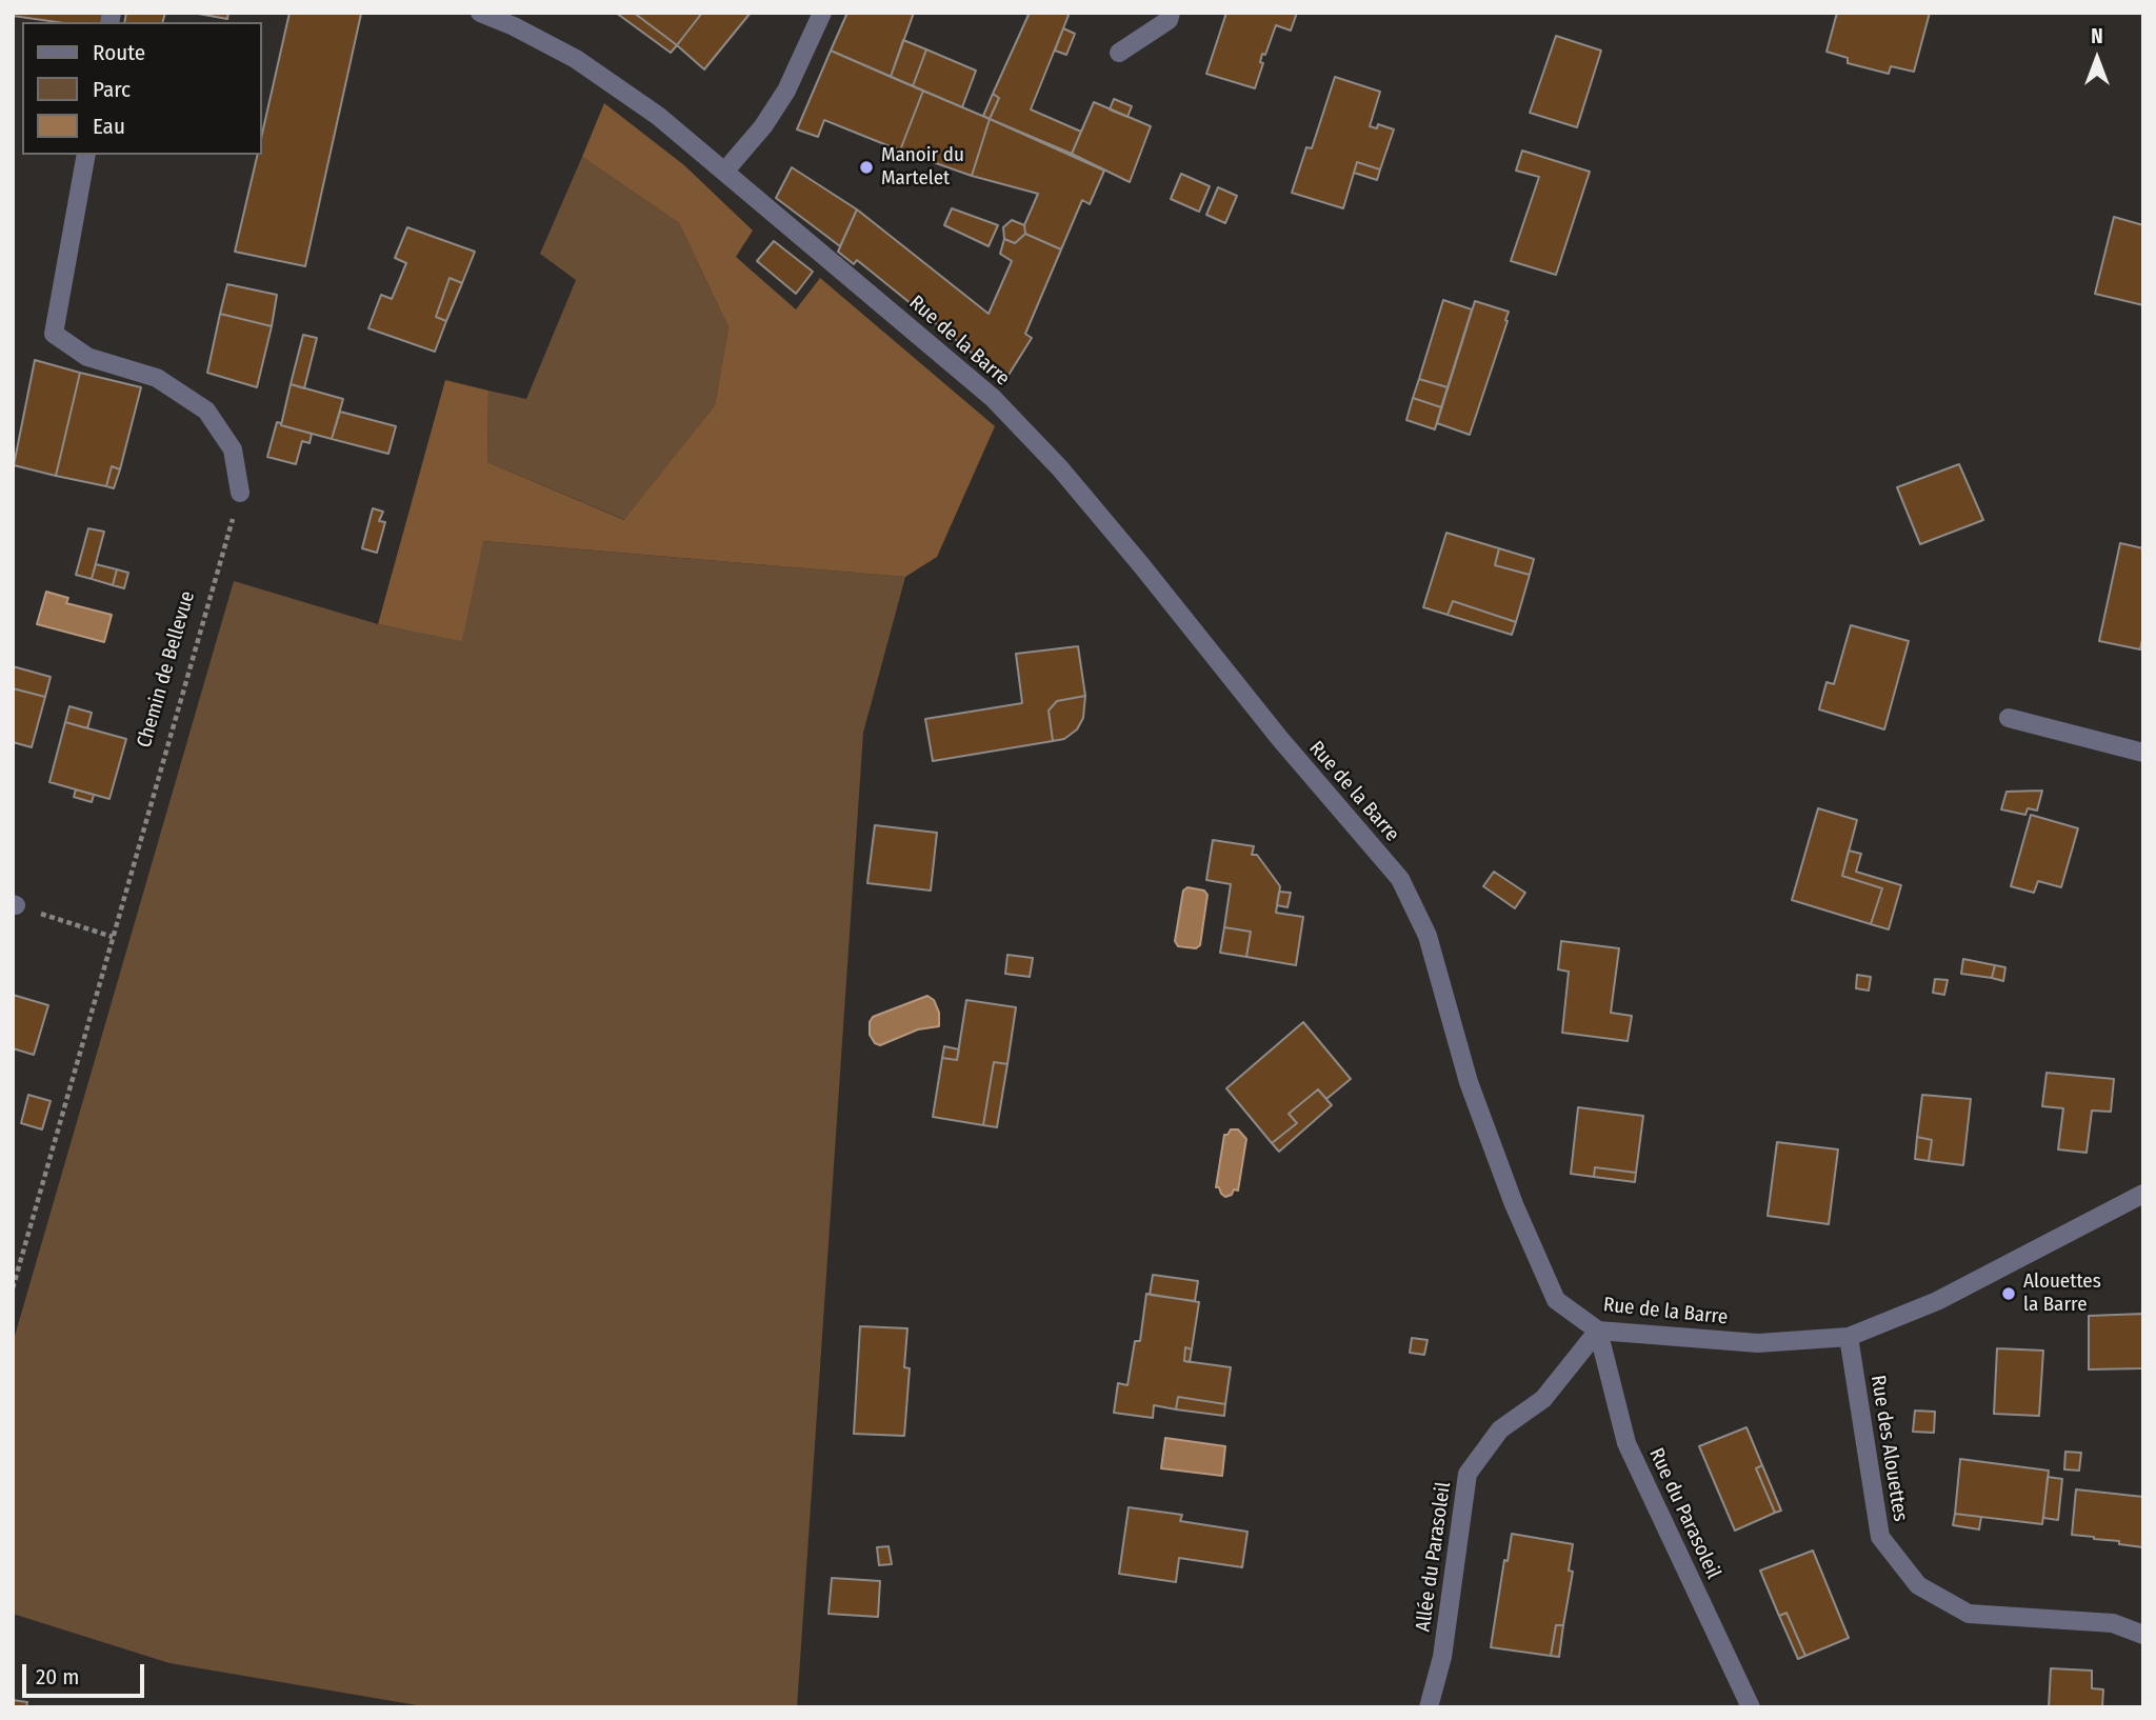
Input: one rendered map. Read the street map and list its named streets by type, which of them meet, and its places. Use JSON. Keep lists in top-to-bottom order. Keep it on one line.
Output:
{"streets":{"street":["Rue de la Barre","Rue des Alouettes","Rue du Parasoleil","Allée du Parasoleil"],"path":["Chemin de Bellevue"]},"crossings":[["Rue de la Barre","Rue des Alouettes"],["Rue de la Barre","Rue du Parasoleil"],["Rue de la Barre","Allée du Parasoleil"],["Rue du Parasoleil","Allée du Parasoleil"]],"places":["Manoir du Martelet","Alouettes la Barre"],"legend":["Route","Parc","Eau"],"scale_bar":"20 m","north":"top"}
